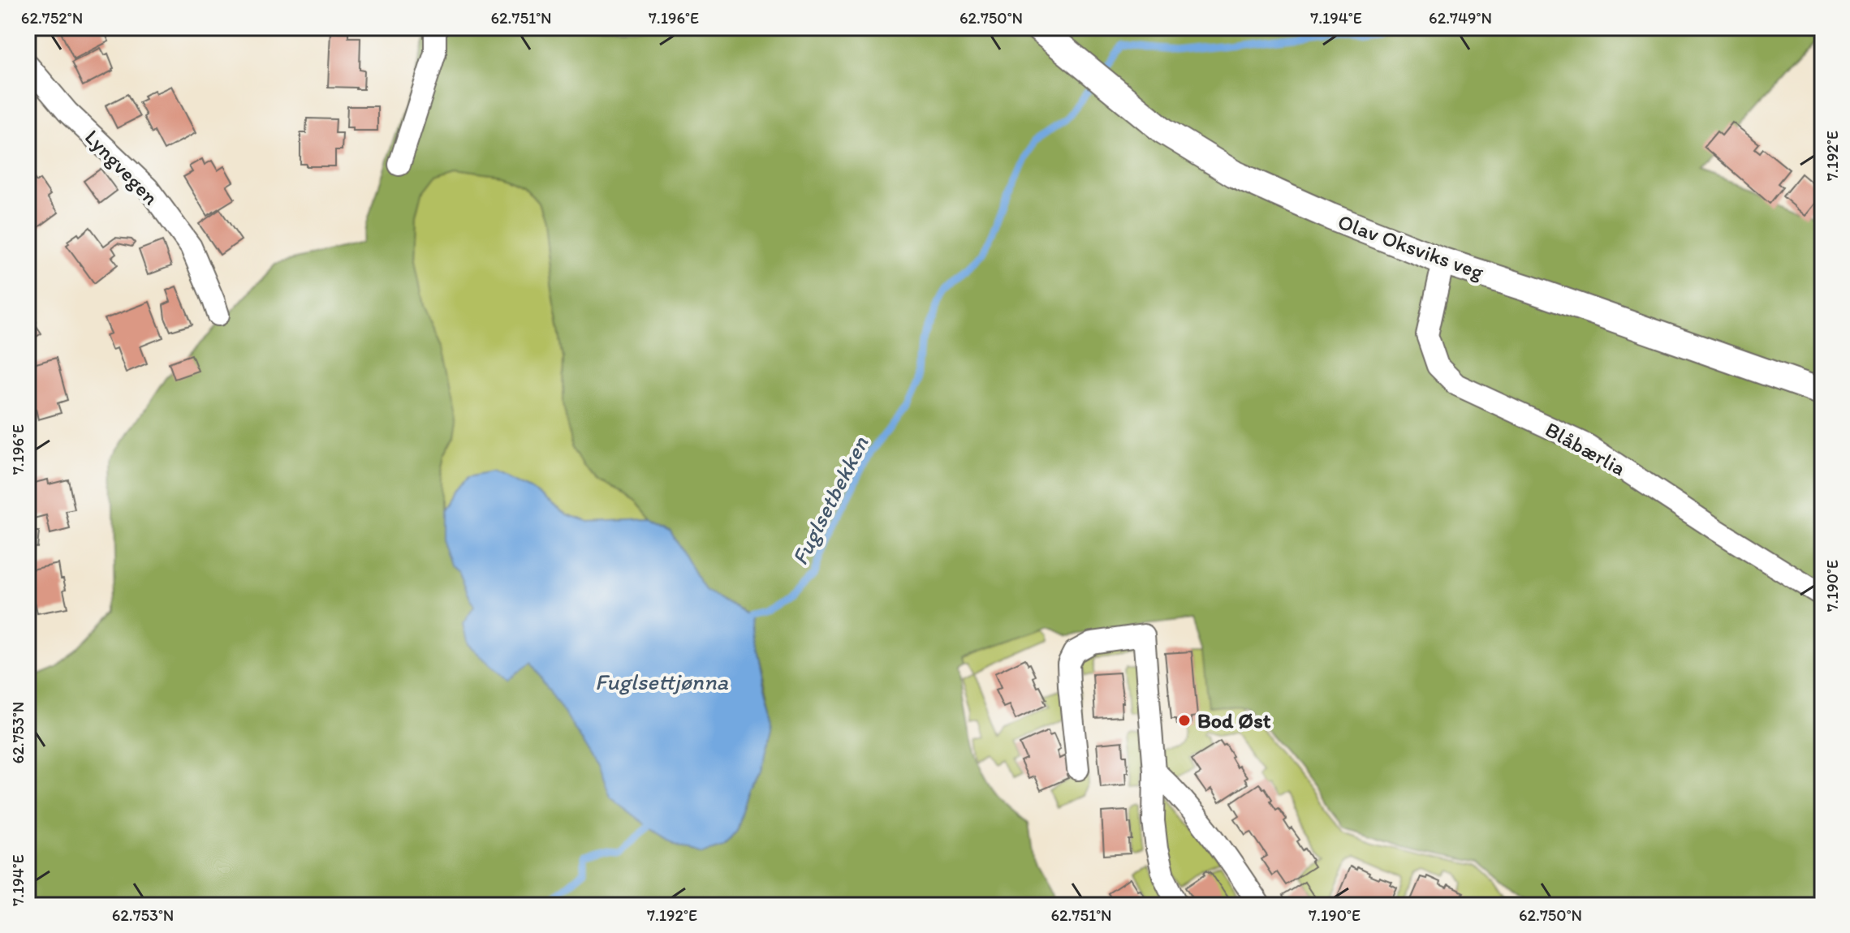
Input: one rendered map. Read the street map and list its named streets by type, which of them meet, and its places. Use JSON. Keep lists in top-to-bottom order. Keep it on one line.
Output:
{"streets":{"street":["Lyngvegen","Olav Oksviks veg","Blåbærlia"]},"crossings":[["Olav Oksviks veg","Blåbærlia"]],"water":["Fuglsetbekken","Fuglsettjønna"],"places":["Bod Øst"],"coordinates":["62.752°N","62.751°N","7.196°E","62.750°N","7.194°E","62.749°N","7.192°E","7.190°E","62.753°N"]}
